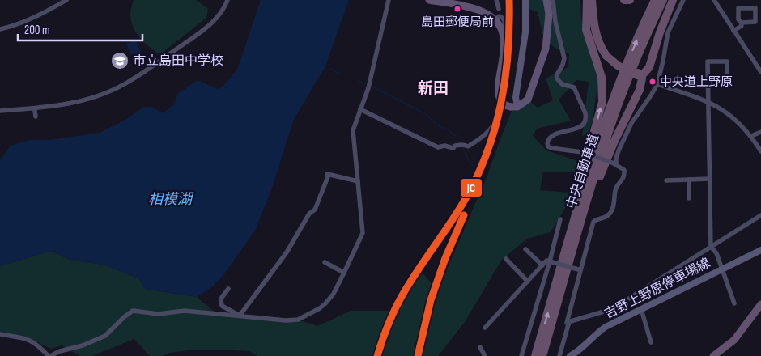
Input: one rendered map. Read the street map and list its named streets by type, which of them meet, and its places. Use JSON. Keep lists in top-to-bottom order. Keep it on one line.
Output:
{"streets":{"highway":["中央自動車道"],"main road":["吉野上野原停車場線"]},"districts":["新田"],"water":["相模湖"],"places":{"other":["島田郵便局前","中央道上野原"],"school or university":["市立島田中学校"]},"lines":["transit line JC"],"scale_bar":"200 m"}
